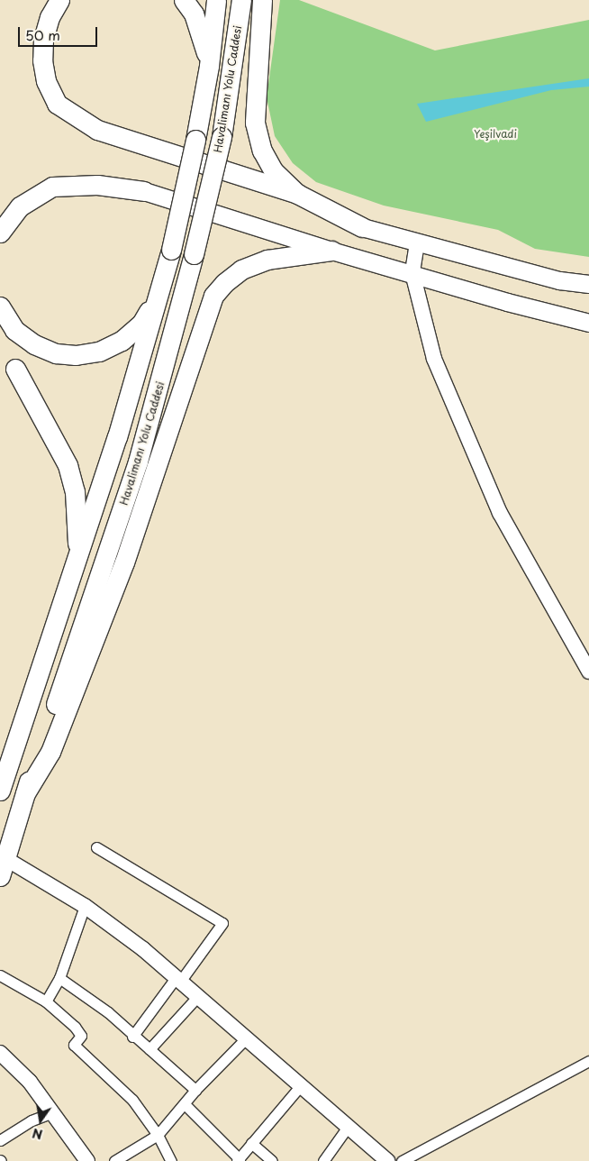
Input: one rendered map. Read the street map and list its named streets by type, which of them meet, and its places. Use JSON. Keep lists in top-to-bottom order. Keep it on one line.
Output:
{"streets":{"highway":["Havalimanı Yolu Caddesi"]},"parks":["Yeşilvadi"],"scale_bar":"50 m","north":"bottom"}
